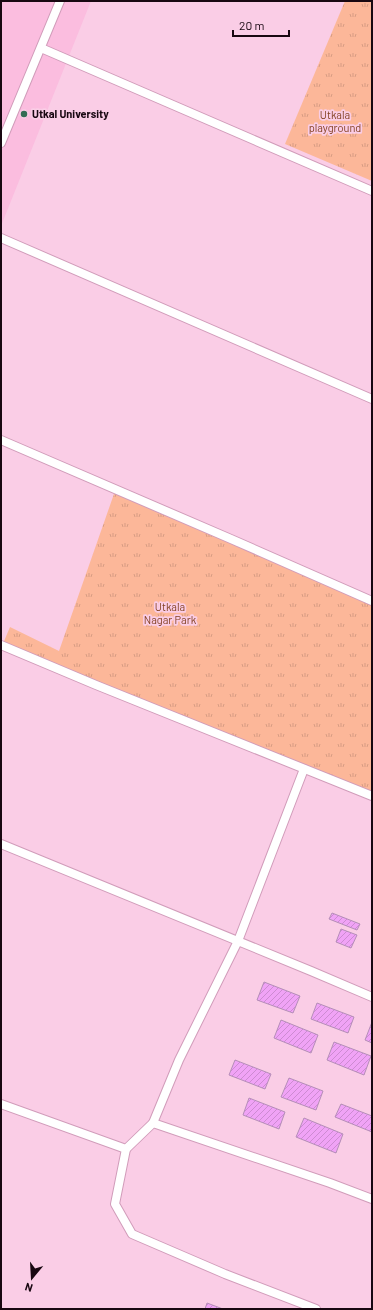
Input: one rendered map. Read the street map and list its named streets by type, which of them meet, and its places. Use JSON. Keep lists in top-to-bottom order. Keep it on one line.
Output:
{"parks":["Utkala playground","Utkala Nagar Park"],"places":["Utkal University"],"scale_bar":"20 m","north":"bottom"}
